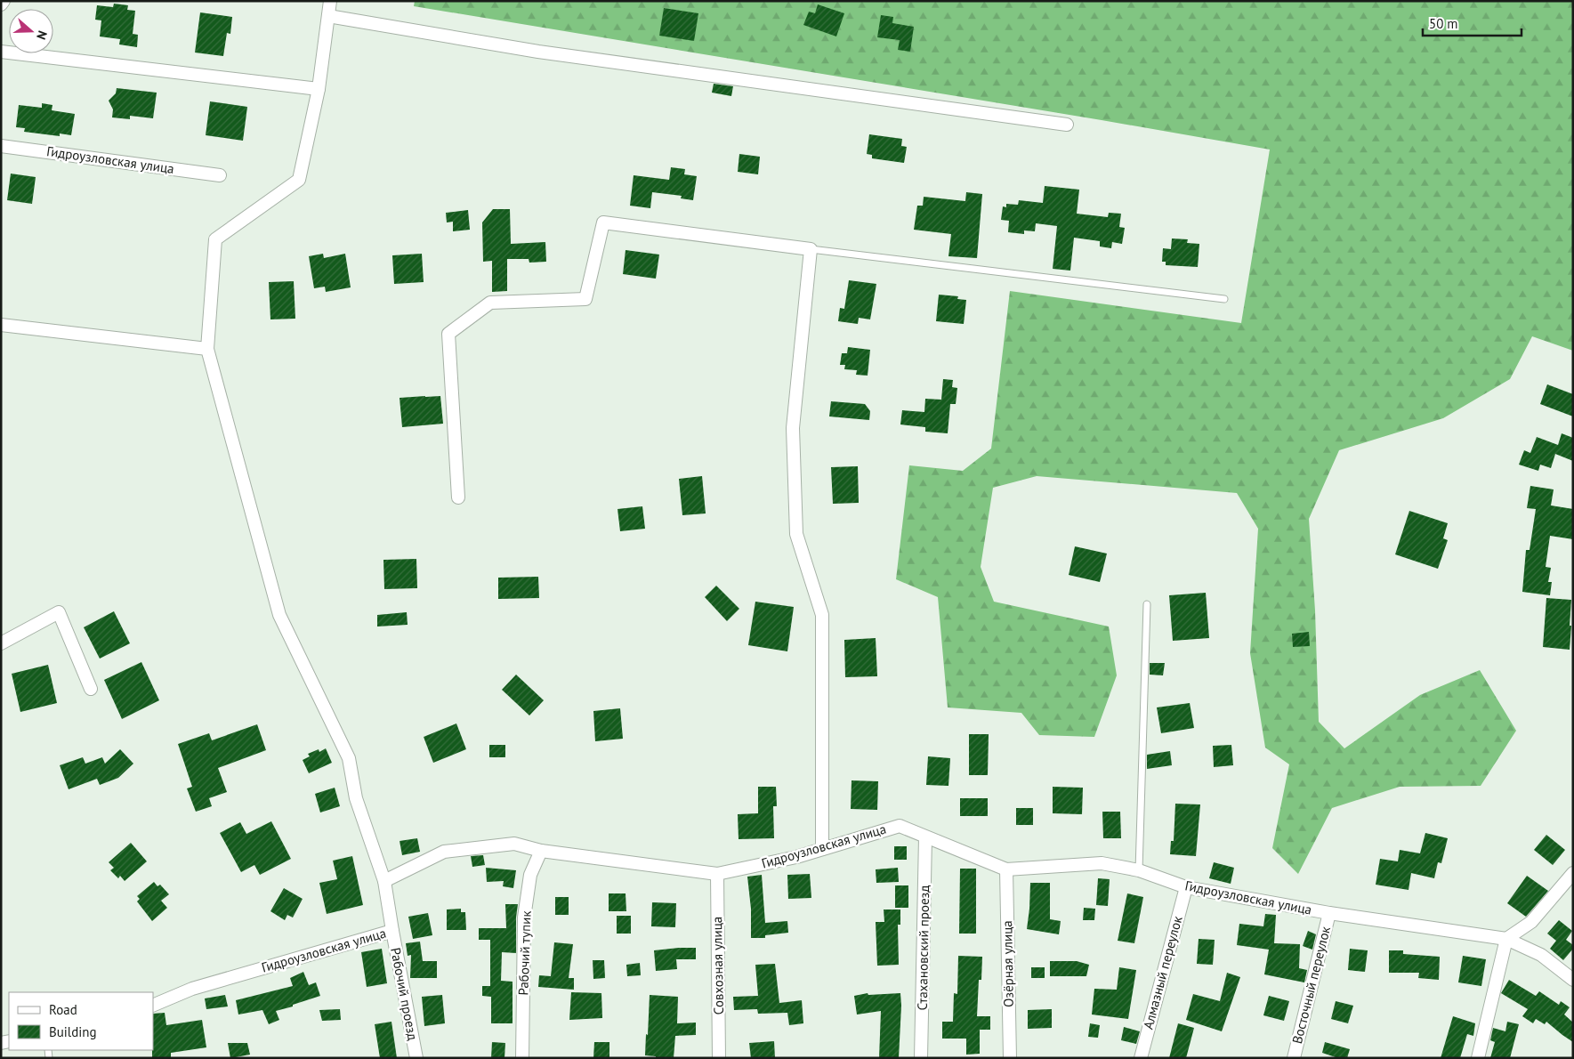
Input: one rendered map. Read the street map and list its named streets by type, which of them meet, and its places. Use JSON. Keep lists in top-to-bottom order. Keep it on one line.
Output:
{"streets":{"street":["Гидроузловская улица","Стахановский проезд","Рабочий тупик","Озёрная улица","Совхозная улица","Алмазный переулок","Восточный переулок","Рабочий проезд"]},"crossings":[["Гидроузловская улица","Стахановский проезд"],["Гидроузловская улица","Рабочий тупик"],["Гидроузловская улица","Озёрная улица"],["Гидроузловская улица","Совхозная улица"],["Гидроузловская улица","Алмазный переулок"],["Гидроузловская улица","Восточный переулок"],["Гидроузловская улица","Рабочий проезд"]],"legend":["Road","Building"],"scale_bar":"50 m","north":"right"}
